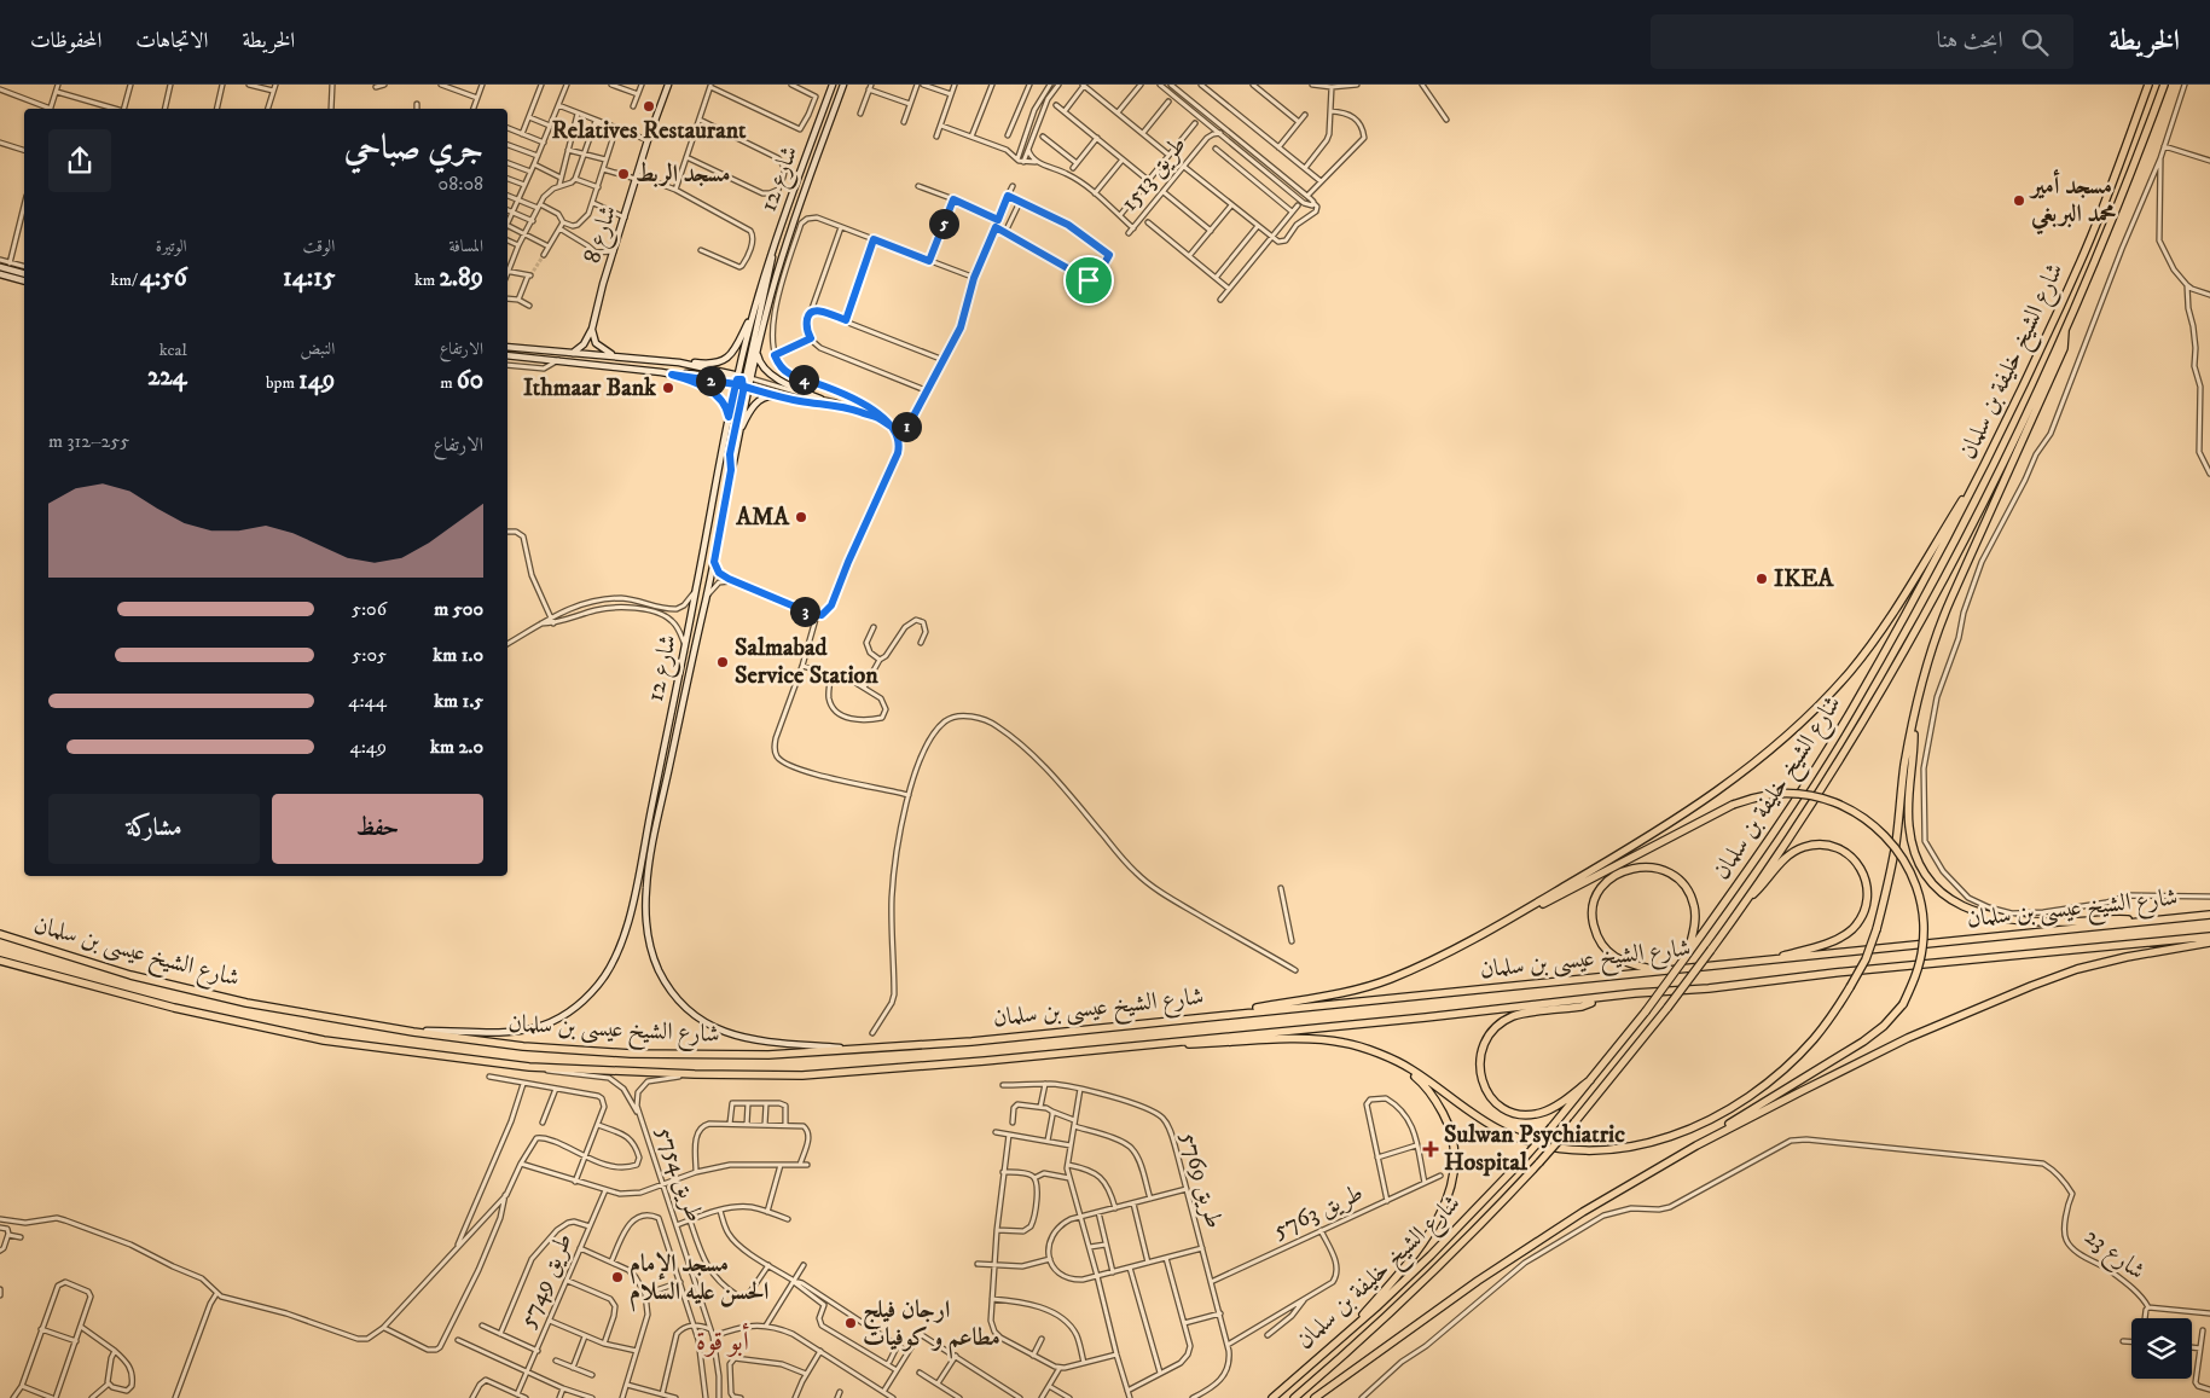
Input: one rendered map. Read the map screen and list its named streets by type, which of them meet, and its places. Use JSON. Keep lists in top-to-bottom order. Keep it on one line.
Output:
{"streets":{"highway":["شارع الشيخ خليفة بن سلمان","شارع الشيخ عيسى بن سلمان"],"street":["طريق 1513","شارع 12","شارع 8","طريق 5754","طريق 5769","طريق 5763","شارع 23","طريق 5749"]},"crossings":[["شارع 12","شارع الشيخ عيسى بن سلمان"],["شارع الشيخ عيسى بن سلمان","طريق 5754"],["طريق 5769","طريق 5763"]],"districts":["أبو قوة"],"places":{"other":["Relatives Restaurant","مسجد الربط","مسجد أمير محمد البربغي","Ithmaar Bank","AMA","IKEA","Salmabad Service Station","مسجد الإمام الحسن عليه السلام","ارجان فيلج مطاعم و كوفيات"],"health":["Sulwan Psychiatric Hospital"]},"page":{"header":"الخريطة","search":"ابحث هنا","nav":["الخريطة","الاتجاهات","المحفوظات"],"heading":["جري صباحي","08:08"],"pins":["5","4","2","1","3"],"stats":[["المسافة","2.89 km"],["الوقت","14:15"],["الوتيرة","4:56 /km"],["الارتفاع","60 m"],["النبض","149 bpm"],["kcal","224"]],"chart":["الارتفاع","255–312 m"],"list":[{"name":"500 m","note":"5:06"},{"name":"1.0 km","note":"5:05"},{"name":"1.5 km","note":"4:44"},{"name":"2.0 km","note":"4:49"}],"buttons":["حفظ","مشاركة"]}}
